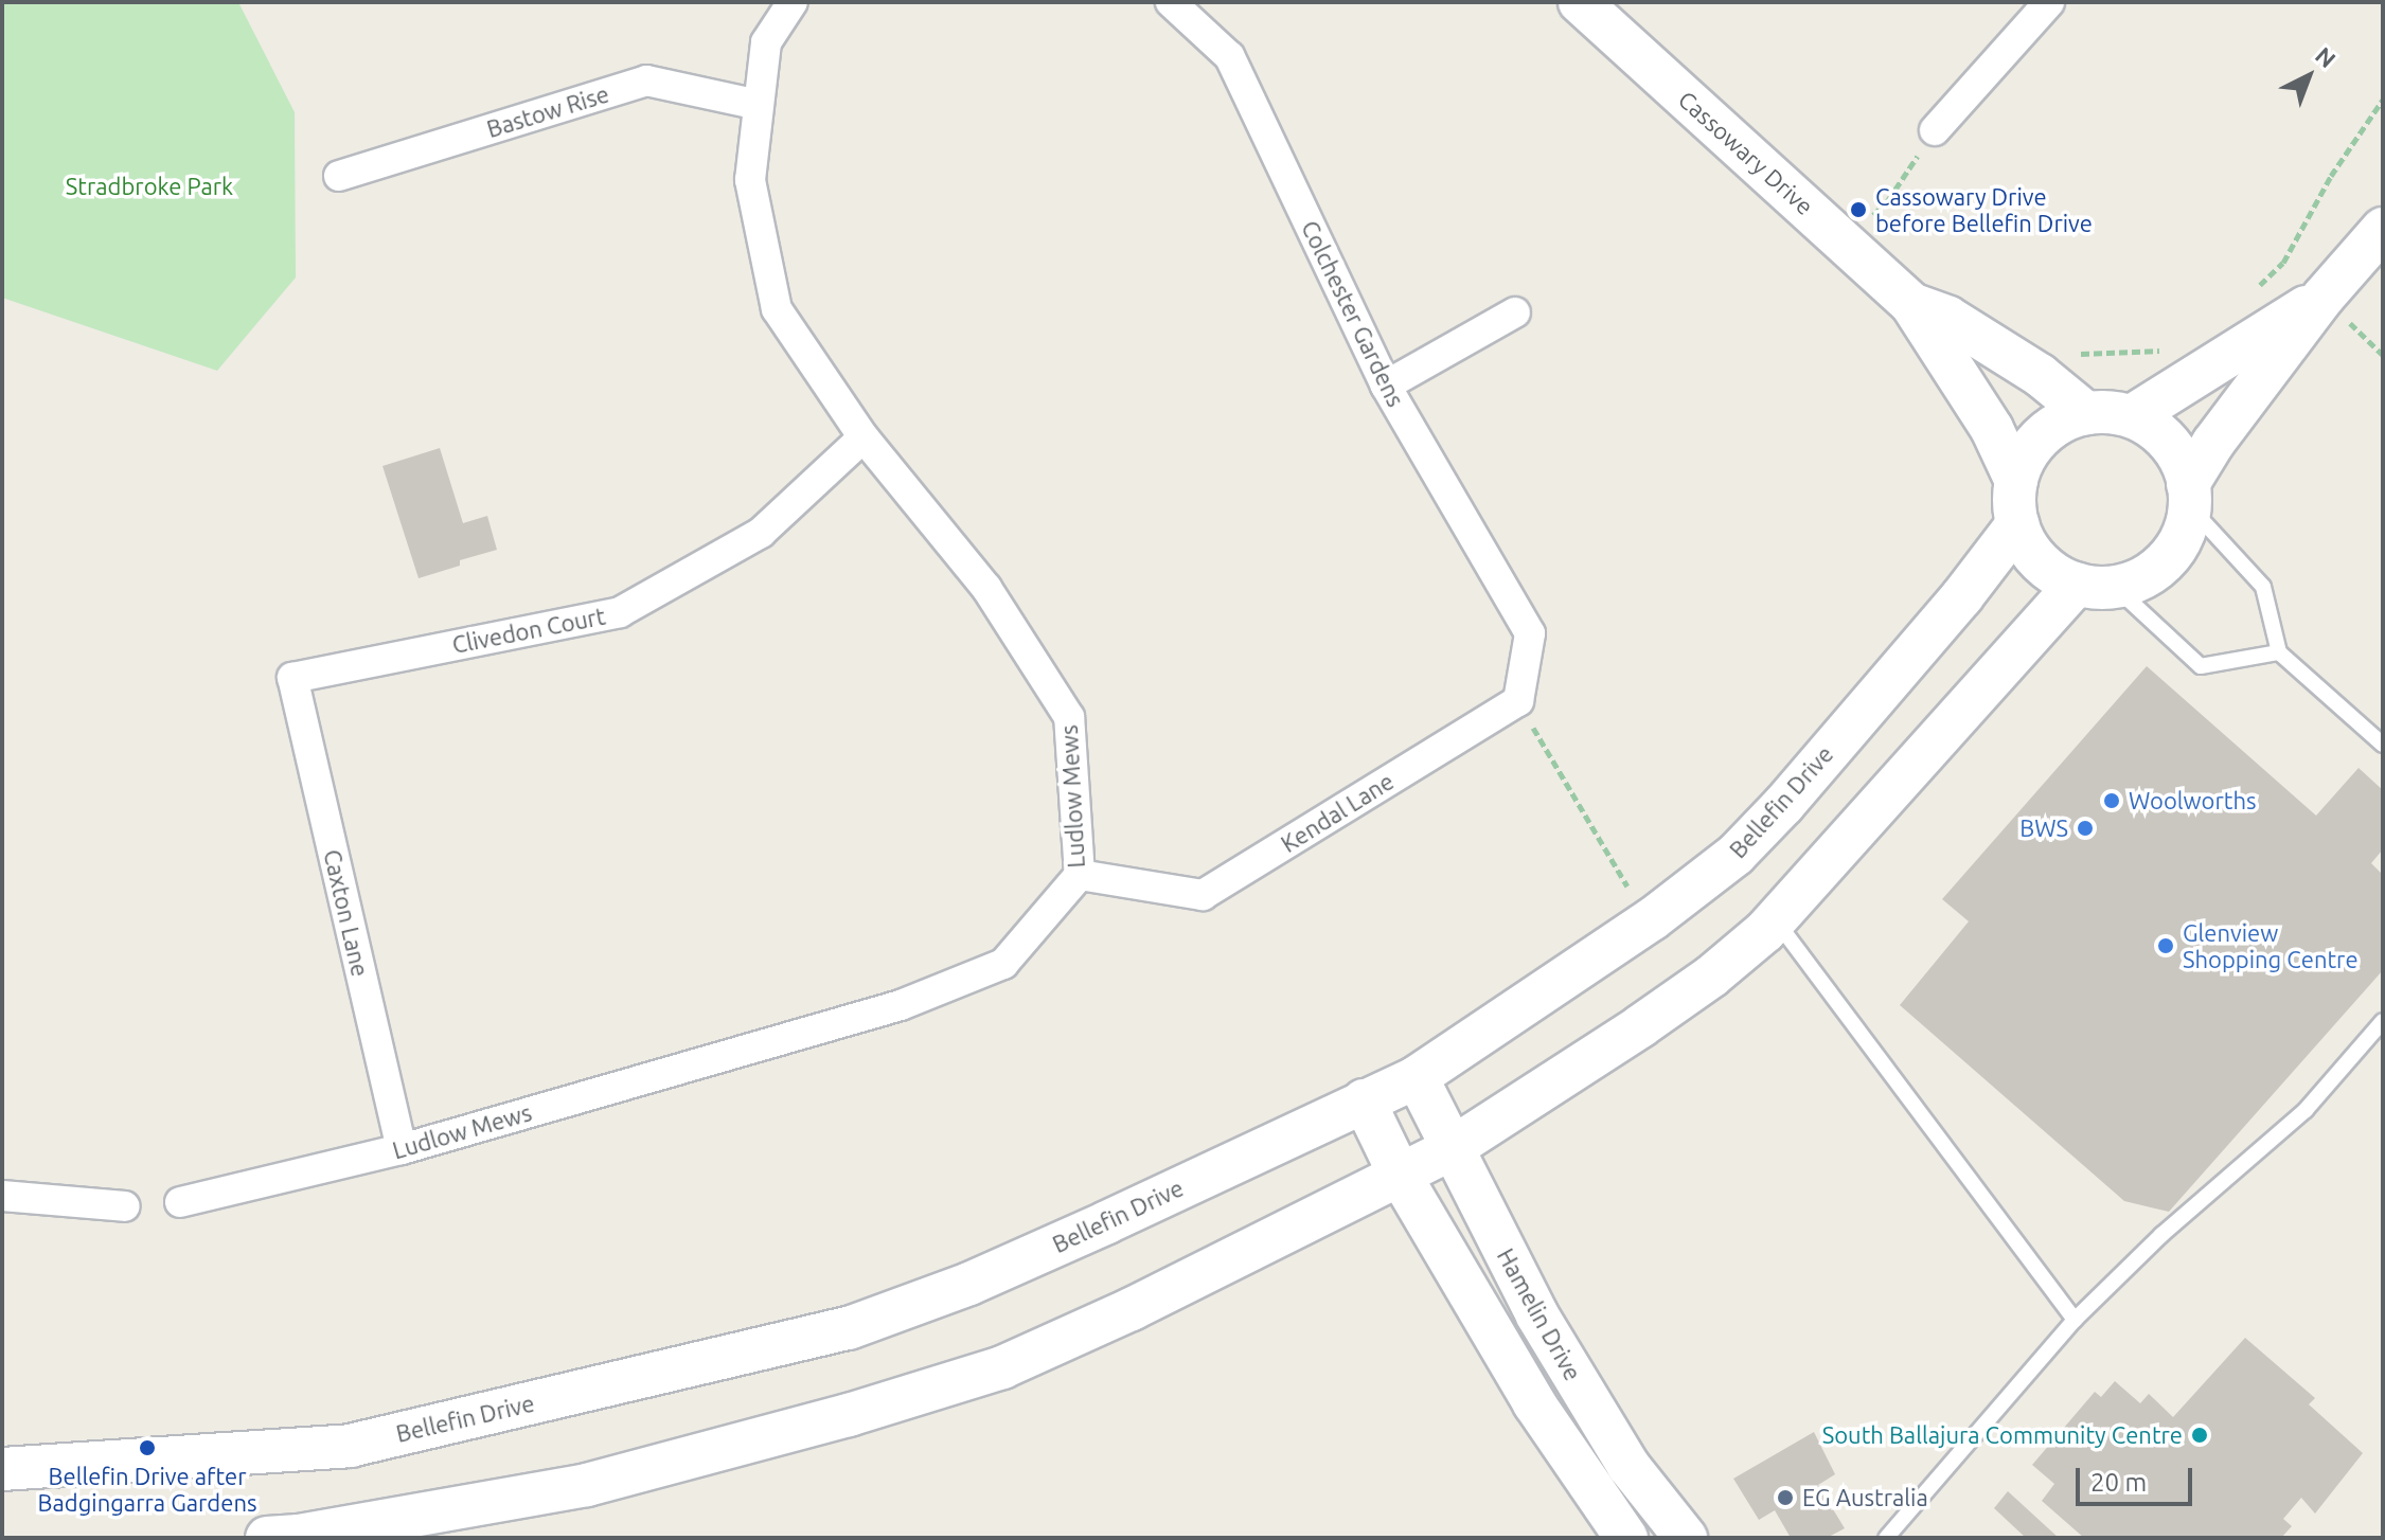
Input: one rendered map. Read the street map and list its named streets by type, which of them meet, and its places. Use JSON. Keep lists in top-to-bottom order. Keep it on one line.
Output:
{"streets":{"main road":["Cassowary Drive","Bellefin Drive","Hamelin Drive"],"street":["Bastow Rise","Colchester Gardens","Clivedon Court","Ludlow Mews","Kendal Lane","Caxton Lane"]},"crossings":[["Bastow Rise","Ludlow Mews"],["Cassowary Drive","Bellefin Drive"],["Colchester Gardens","Kendal Lane"],["Clivedon Court","Ludlow Mews"],["Clivedon Court","Caxton Lane"],["Ludlow Mews","Kendal Lane"],["Ludlow Mews","Caxton Lane"],["Bellefin Drive","Hamelin Drive"]],"parks":["Stradbroke Park"],"places":["Cassowary Drive before Bellefin Drive","Woolworths","BWS","Glenview Shopping Centre","South Ballajura Community Centre","Bellefin Drive after Badgingarra Gardens","EG Australia"],"scale_bar":"20 m","north":"top right"}
